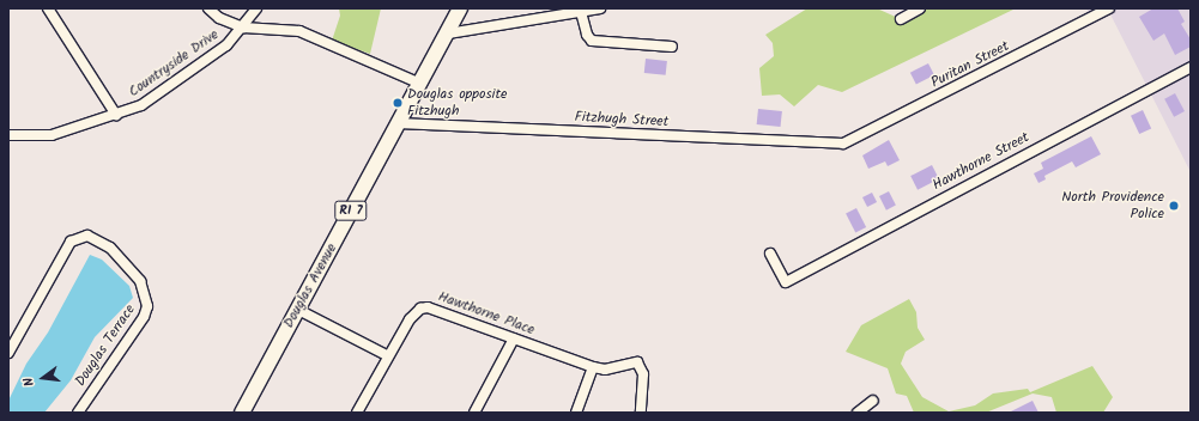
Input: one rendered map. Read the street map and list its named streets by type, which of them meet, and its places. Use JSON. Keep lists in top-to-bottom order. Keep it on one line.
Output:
{"streets":{"main road":["RI 7","Douglas Avenue"],"street":["Countryside Drive","Puritan Street","Fitzhugh Street","Hawthorne Street","Hawthorne Place","Douglas Terrace"]},"crossings":[["Puritan Street","Fitzhugh Street"],["Fitzhugh Street","Douglas Avenue"]],"places":["Douglas opposite Fitzhugh","North Providence Police"],"north":"left"}
